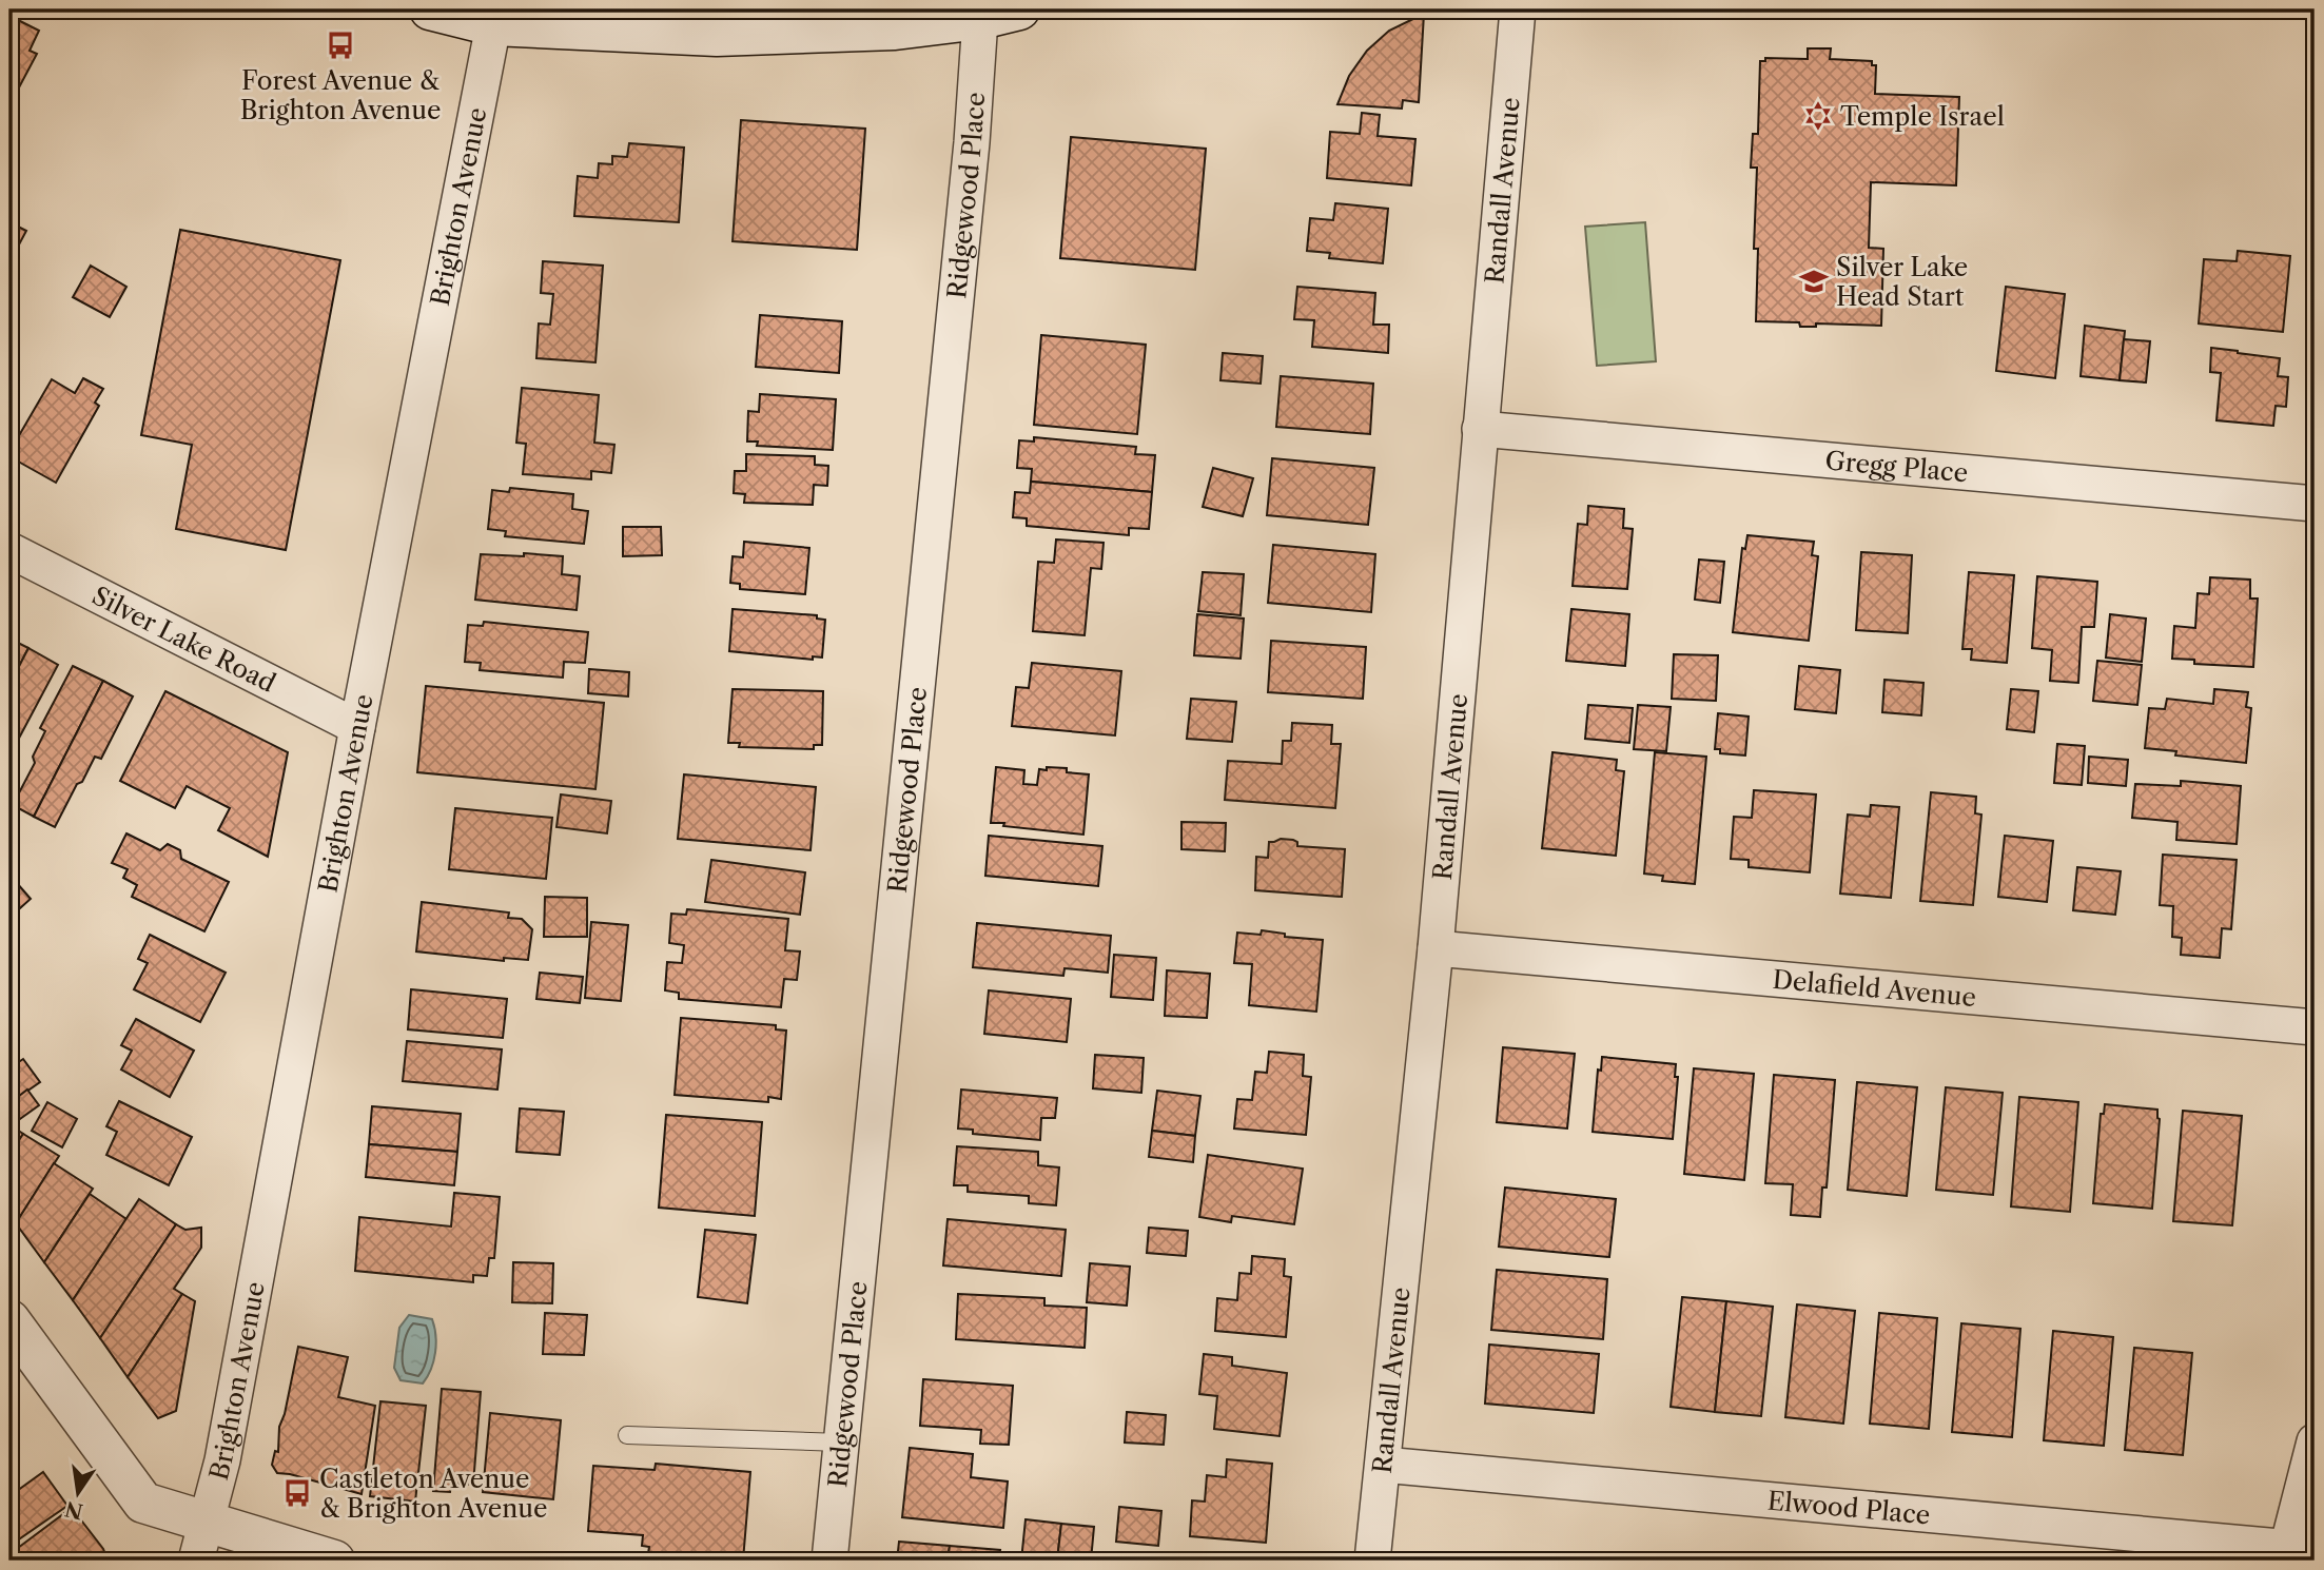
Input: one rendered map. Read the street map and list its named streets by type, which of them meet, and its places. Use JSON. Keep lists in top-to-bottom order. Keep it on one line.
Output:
{"streets":{"street":["Randall Avenue","Ridgewood Place","Brighton Avenue","Gregg Place","Silver Lake Road","Delafield Avenue","Elwood Place"]},"crossings":[["Randall Avenue","Gregg Place"],["Randall Avenue","Delafield Avenue"],["Randall Avenue","Elwood Place"],["Brighton Avenue","Silver Lake Road"]],"places":{"bus stop":["Forest Avenue & Brighton Avenue","Castleton Avenue & Brighton Avenue"],"synagogue":["Temple Israel"],"school or university":["Silver Lake Head Start"]},"north":"bottom"}
